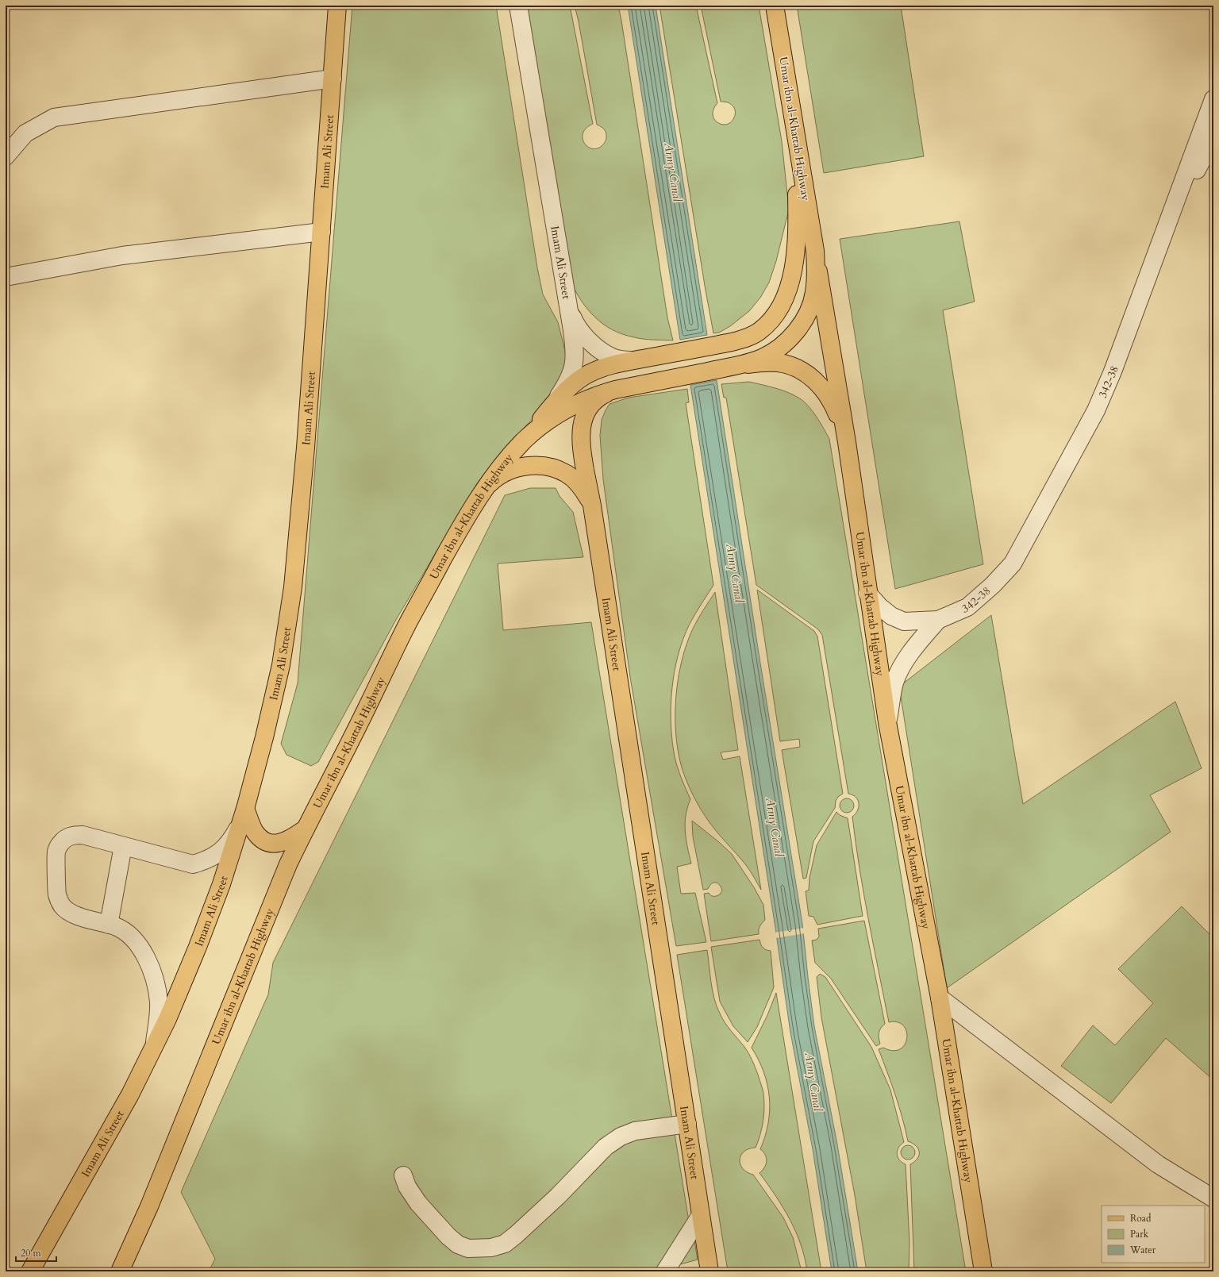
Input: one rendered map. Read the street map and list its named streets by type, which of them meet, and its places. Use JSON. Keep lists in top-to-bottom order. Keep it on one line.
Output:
{"streets":{"main road":["Umar ibn al-Khattab Highway","Imam Ali Street"],"street":["342-38"]},"crossings":[["Umar ibn al-Khattab Highway","Imam Ali Street"]],"water":["Army Canal"],"legend":["Road","Park","Water"],"scale_bar":"20 m"}
